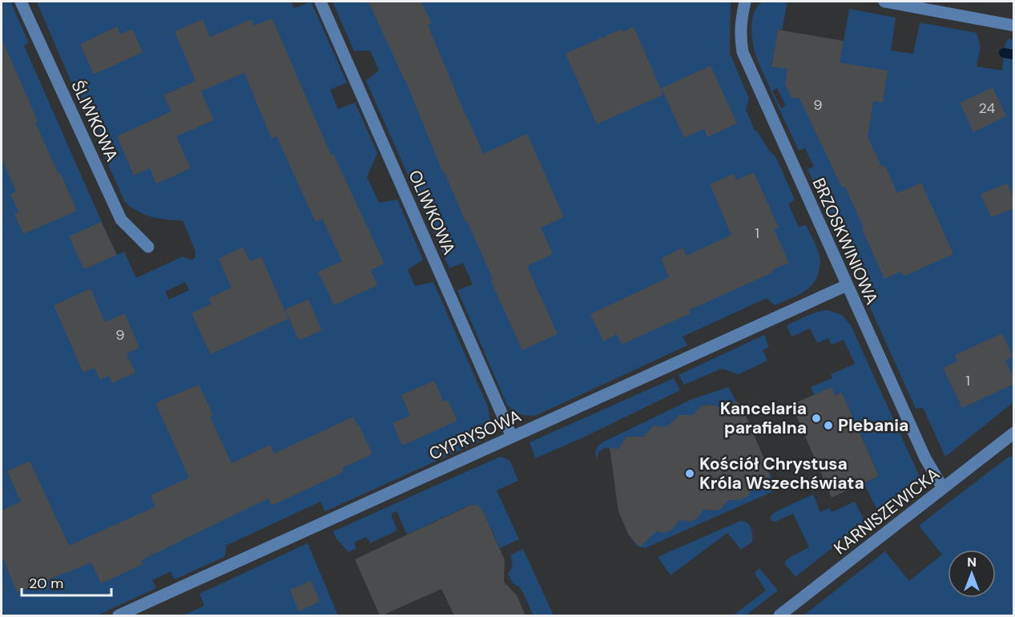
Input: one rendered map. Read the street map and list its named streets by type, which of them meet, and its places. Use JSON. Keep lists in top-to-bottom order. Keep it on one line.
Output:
{"streets":{"street":["ŚLIWKOWA","OLIWKOWA","BRZOSKWINIOWA","CYPRYSOWA","KARNISZEWICKA"]},"crossings":[["OLIWKOWA","CYPRYSOWA"],["BRZOSKWINIOWA","CYPRYSOWA"],["BRZOSKWINIOWA","KARNISZEWICKA"]],"places":["Kancelaria parafialna","Plebania","Kościół Chrystusa Króla Wszechświata"],"house_numbers":["9","24","1","9","1"],"scale_bar":"20 m","north":"top"}
